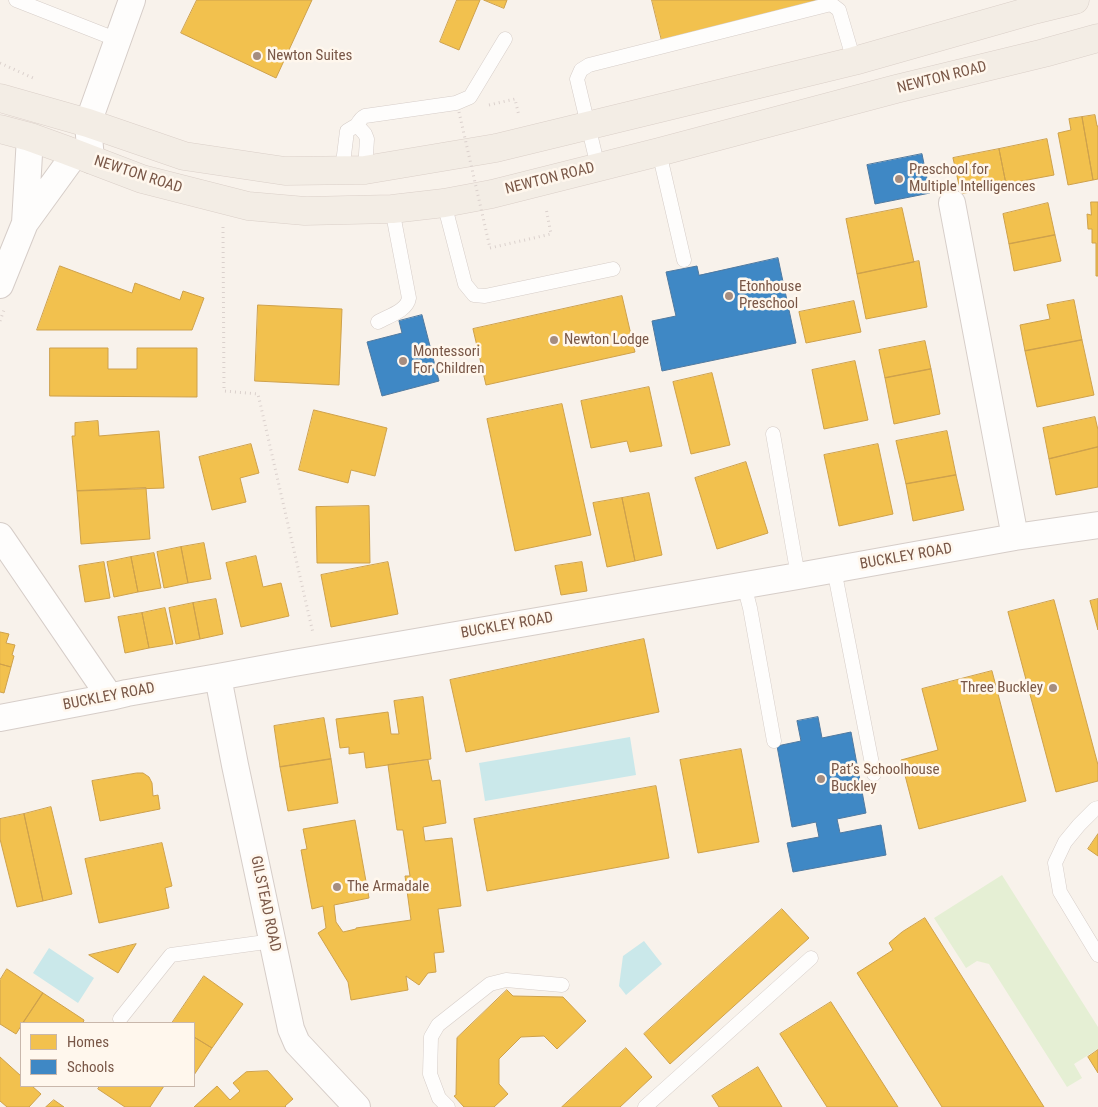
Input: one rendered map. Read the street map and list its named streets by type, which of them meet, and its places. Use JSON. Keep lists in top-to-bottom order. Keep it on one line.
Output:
{"streets":{"main road":["NEWTON ROAD"],"street":["BUCKLEY ROAD","GILSTEAD ROAD"]},"crossings":[["BUCKLEY ROAD","GILSTEAD ROAD"]],"places":["Newton Suites","Preschool for Multiple Intelligences","Etonhouse Preschool","Newton Lodge","Montessori For Children","Three Buckley","Pat’s Schoolhouse Buckley","The Armadale"],"legend":["Homes","Schools"]}
